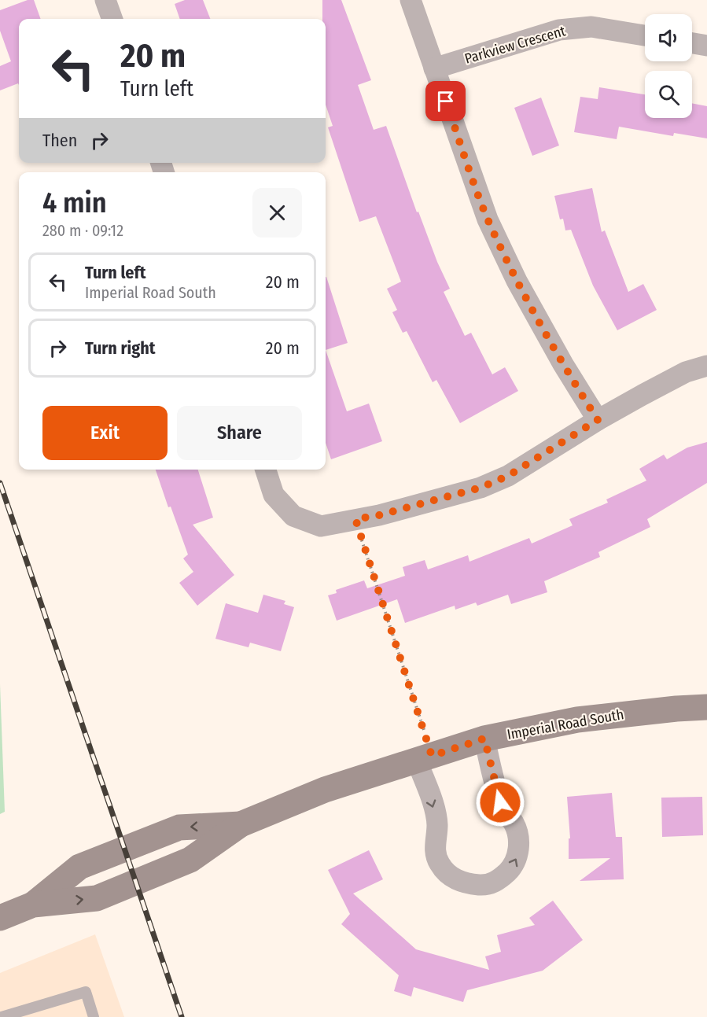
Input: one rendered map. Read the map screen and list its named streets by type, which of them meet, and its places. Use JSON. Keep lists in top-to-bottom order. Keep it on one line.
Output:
{"streets":{"street":["Parkview Crescent","Imperial Road South"]},"page":{"turn":["20 m","Turn left"],"then":"Then","heading":["4 min","280 m · 09:12"],"list":[{"name":"Turn left","note":"Imperial Road South","value":"20 m"},{"name":"Turn right","value":"20 m"}],"buttons":["Exit","Share"]}}
